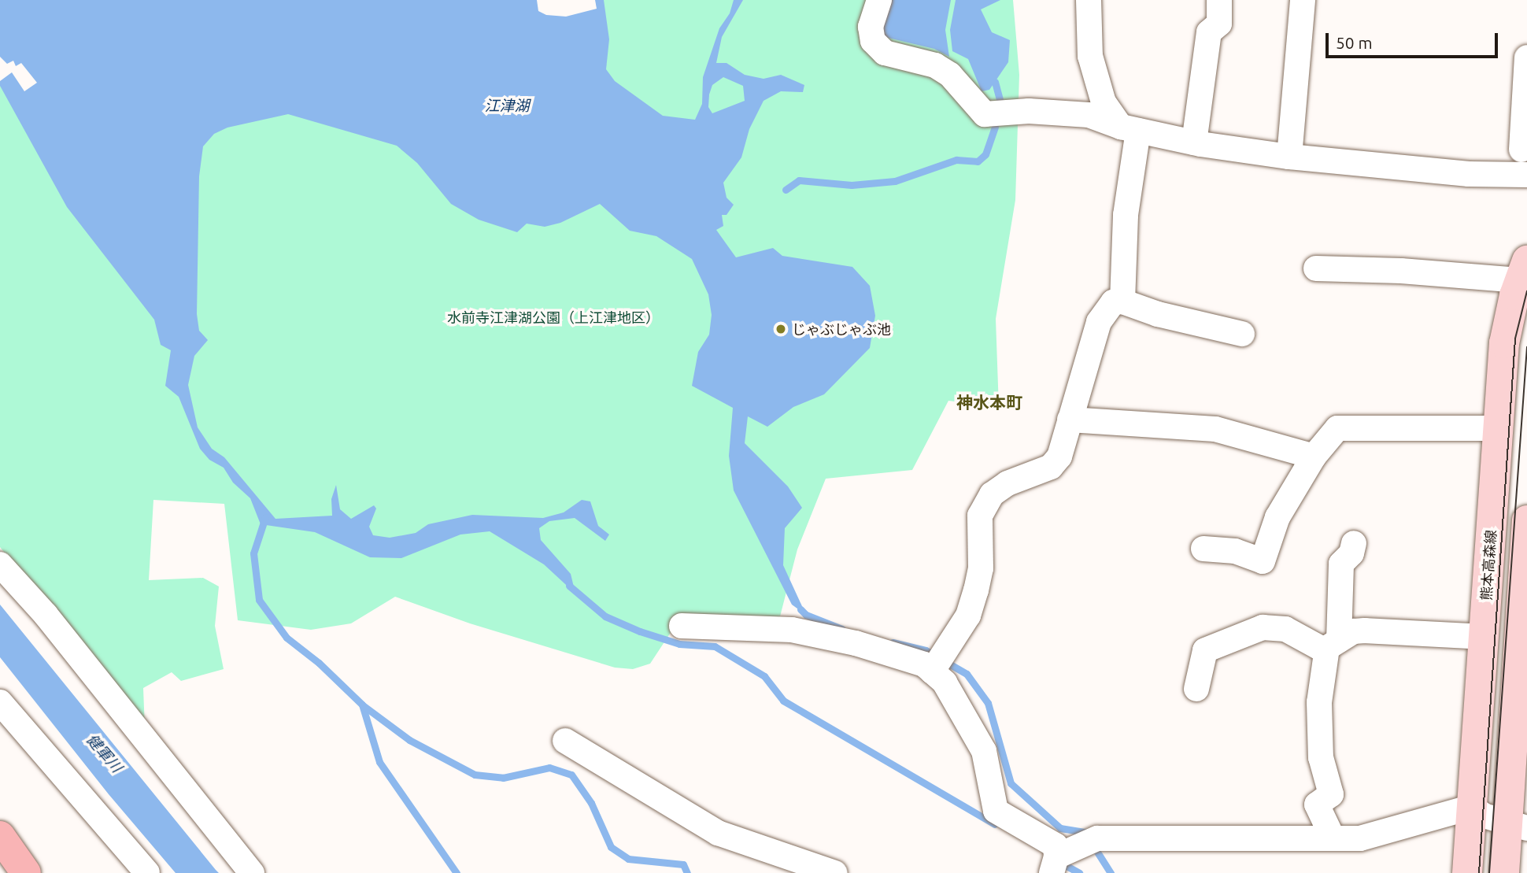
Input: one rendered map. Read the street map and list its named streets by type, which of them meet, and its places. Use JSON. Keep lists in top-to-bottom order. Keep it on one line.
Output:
{"streets":{"main road":["熊本高森線"]},"districts":["神水本町"],"water":["江津湖","健軍川"],"parks":["水前寺江津湖公園（上江津地区）"],"places":["じゃぶじゃぶ池"],"scale_bar":"50 m"}
